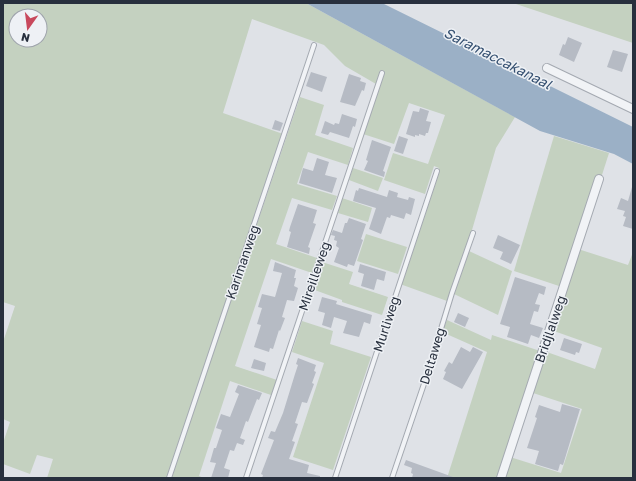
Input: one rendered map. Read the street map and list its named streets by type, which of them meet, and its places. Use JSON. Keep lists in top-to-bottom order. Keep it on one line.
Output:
{"streets":{"street":["Bridjlalweg"],"lane":["Karimanweg","Mireilleweg","Murliweg","Deltaweg"]},"water":["Saramaccakanaal"],"north":"bottom"}
